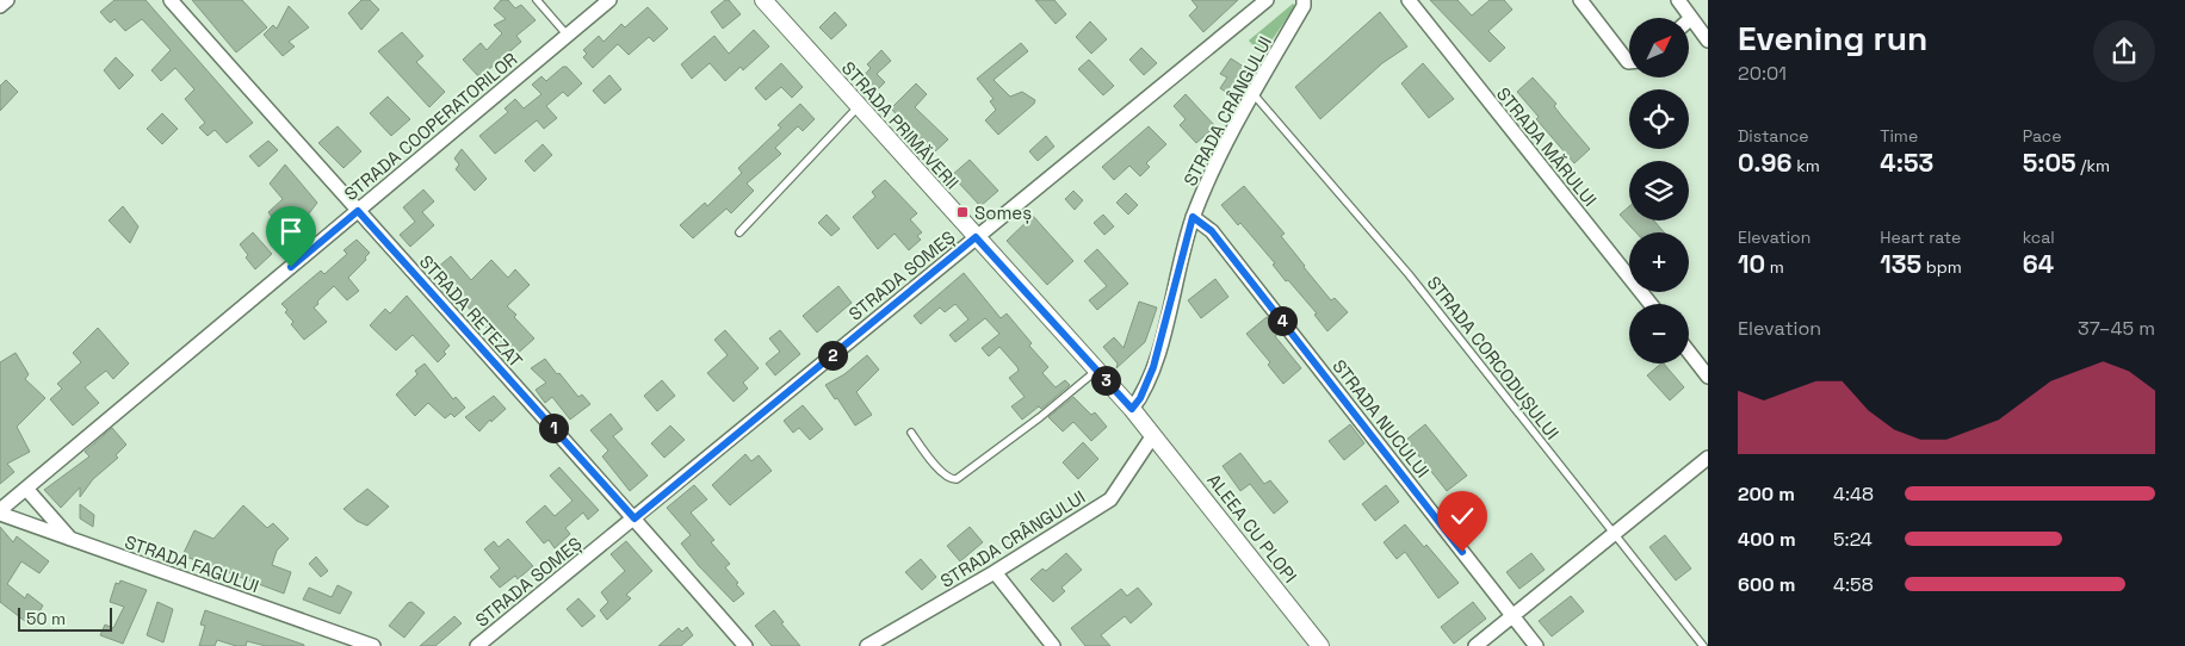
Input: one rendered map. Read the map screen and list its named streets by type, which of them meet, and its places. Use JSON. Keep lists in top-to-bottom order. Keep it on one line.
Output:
{"streets":{"street":["STRADA CRÂNGULUI","STRADA PRIMĂVERII","STRADA COOPERATORILOR","STRADA MĂRULUI","STRADA SOMEȘ","STRADA RETEZAT","STRADA NUCULUI","ALEEA CU PLOPI","STRADA FAGULUI"],"lane":["STRADA CORCODUȘULUI"]},"crossings":[["STRADA CRÂNGULUI","STRADA PRIMĂVERII"],["STRADA CRÂNGULUI","STRADA CORCODUȘULUI"],["STRADA CRÂNGULUI","STRADA NUCULUI"],["STRADA CRÂNGULUI","ALEEA CU PLOPI"],["STRADA PRIMĂVERII","STRADA SOMEȘ"],["STRADA PRIMĂVERII","ALEEA CU PLOPI"],["STRADA COOPERATORILOR","STRADA RETEZAT"],["STRADA COOPERATORILOR","STRADA FAGULUI"],["STRADA SOMEȘ","STRADA RETEZAT"]],"places":{"transit":["Someș"]},"scale_bar":"50 m","north":"top right","page":{"heading":["Evening run","20:01"],"map_buttons":["+","−"],"stats":[["Distance","0.96 km"],["Time","4:53"],["Pace","5:05 /km"],["Elevation","10 m"],["Heart rate","135 bpm"],["kcal","64"]],"chart":["Elevation","37–45 m"],"pins":["4","2","3","1"],"list":[{"name":"200 m","note":"4:48"},{"name":"400 m","note":"5:24"},{"name":"600 m","note":"4:58"}],"scale":"50 m"}}
